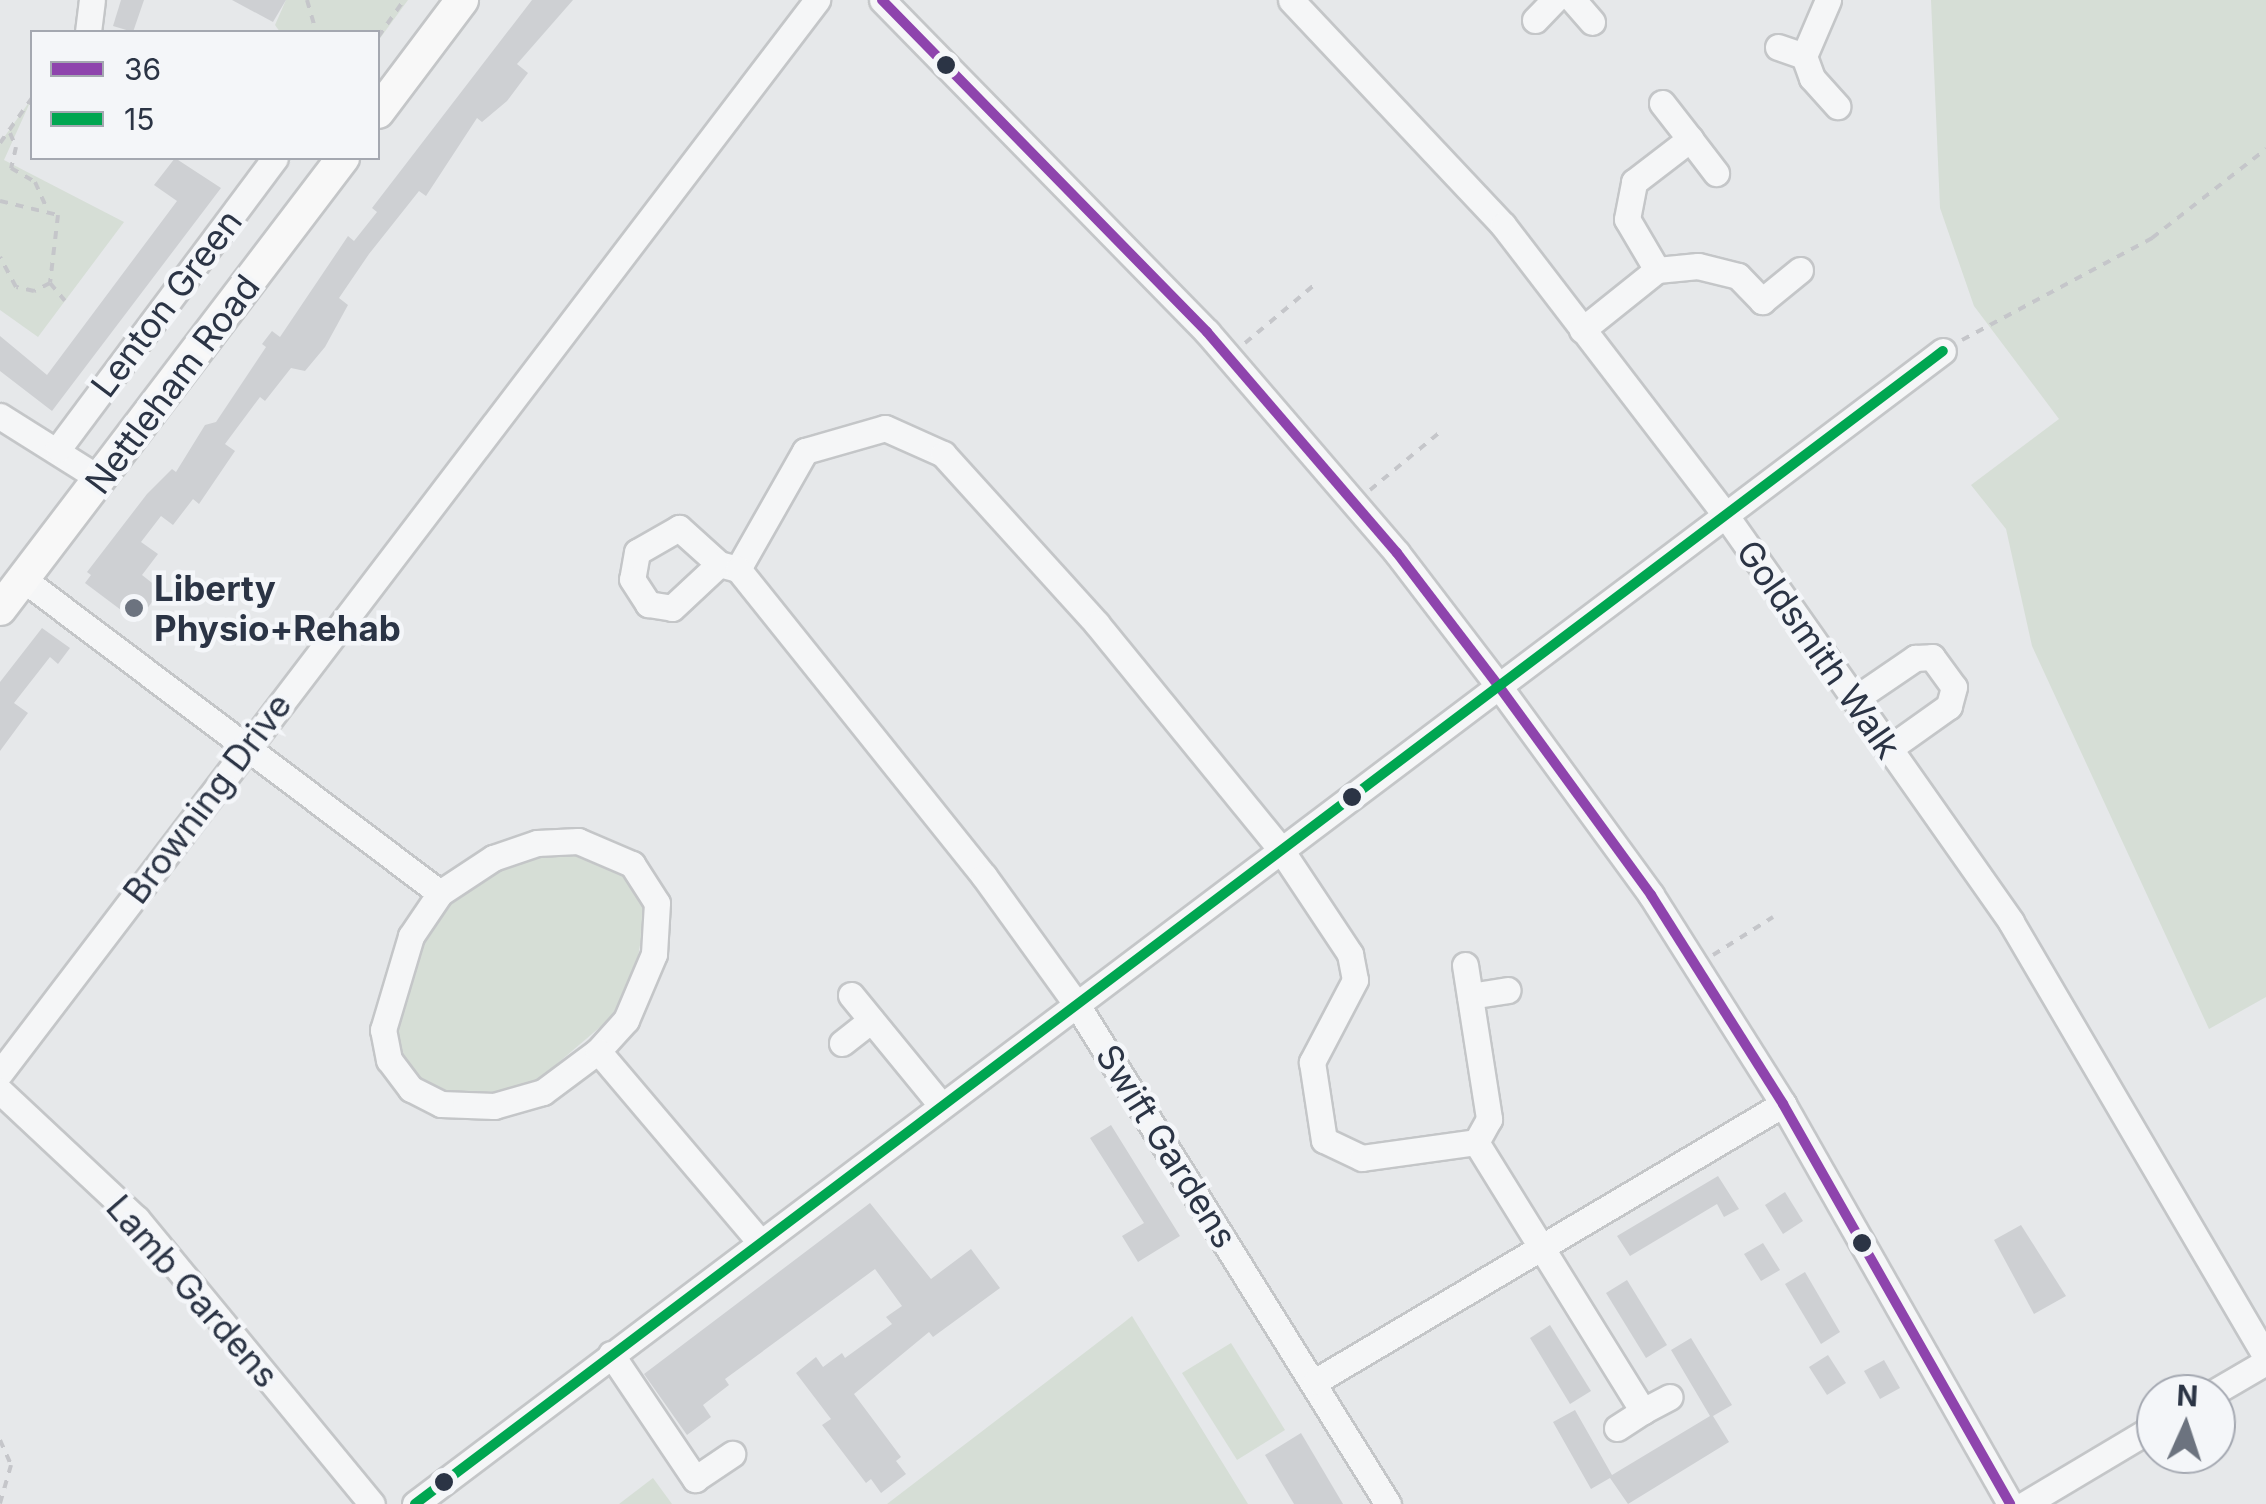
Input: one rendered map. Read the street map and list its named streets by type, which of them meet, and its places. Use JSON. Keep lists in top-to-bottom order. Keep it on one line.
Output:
{"streets":{"main road":["Nettleham Road"],"street":["Lenton Green","Goldsmith Walk","Browning Drive","Swift Gardens","Lamb Gardens"]},"places":["Liberty Physio+Rehab"],"lines":["transit line 36","transit line 15"],"legend":["36","15"],"north":"top"}
